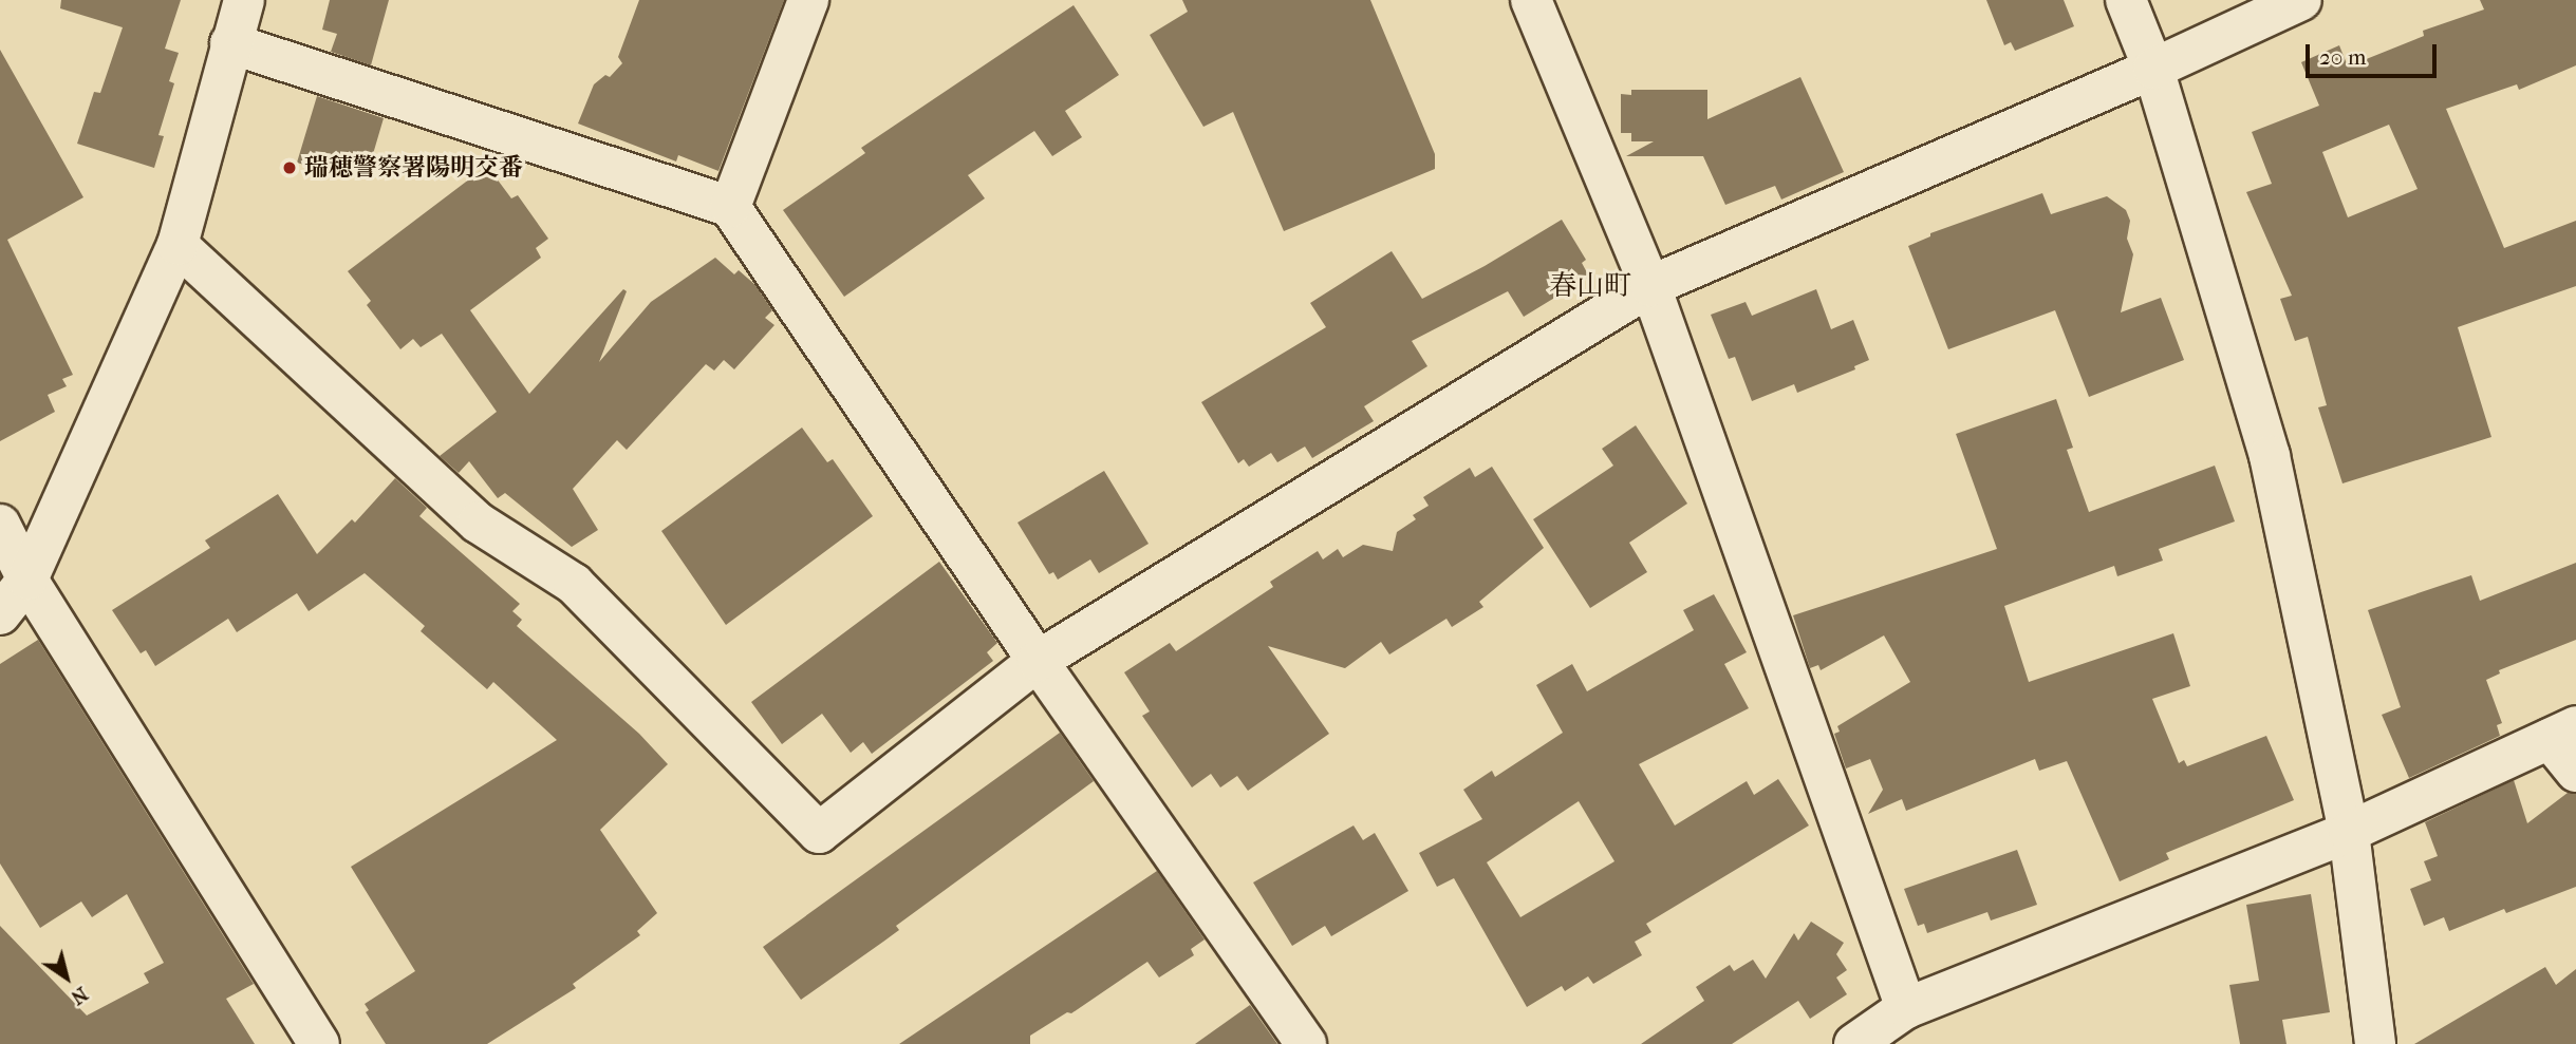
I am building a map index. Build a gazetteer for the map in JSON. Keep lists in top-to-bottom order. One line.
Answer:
{"districts":["春山町"],"places":["瑞穂警察署陽明交番"],"scale_bar":"20 m","north":"bottom right"}
